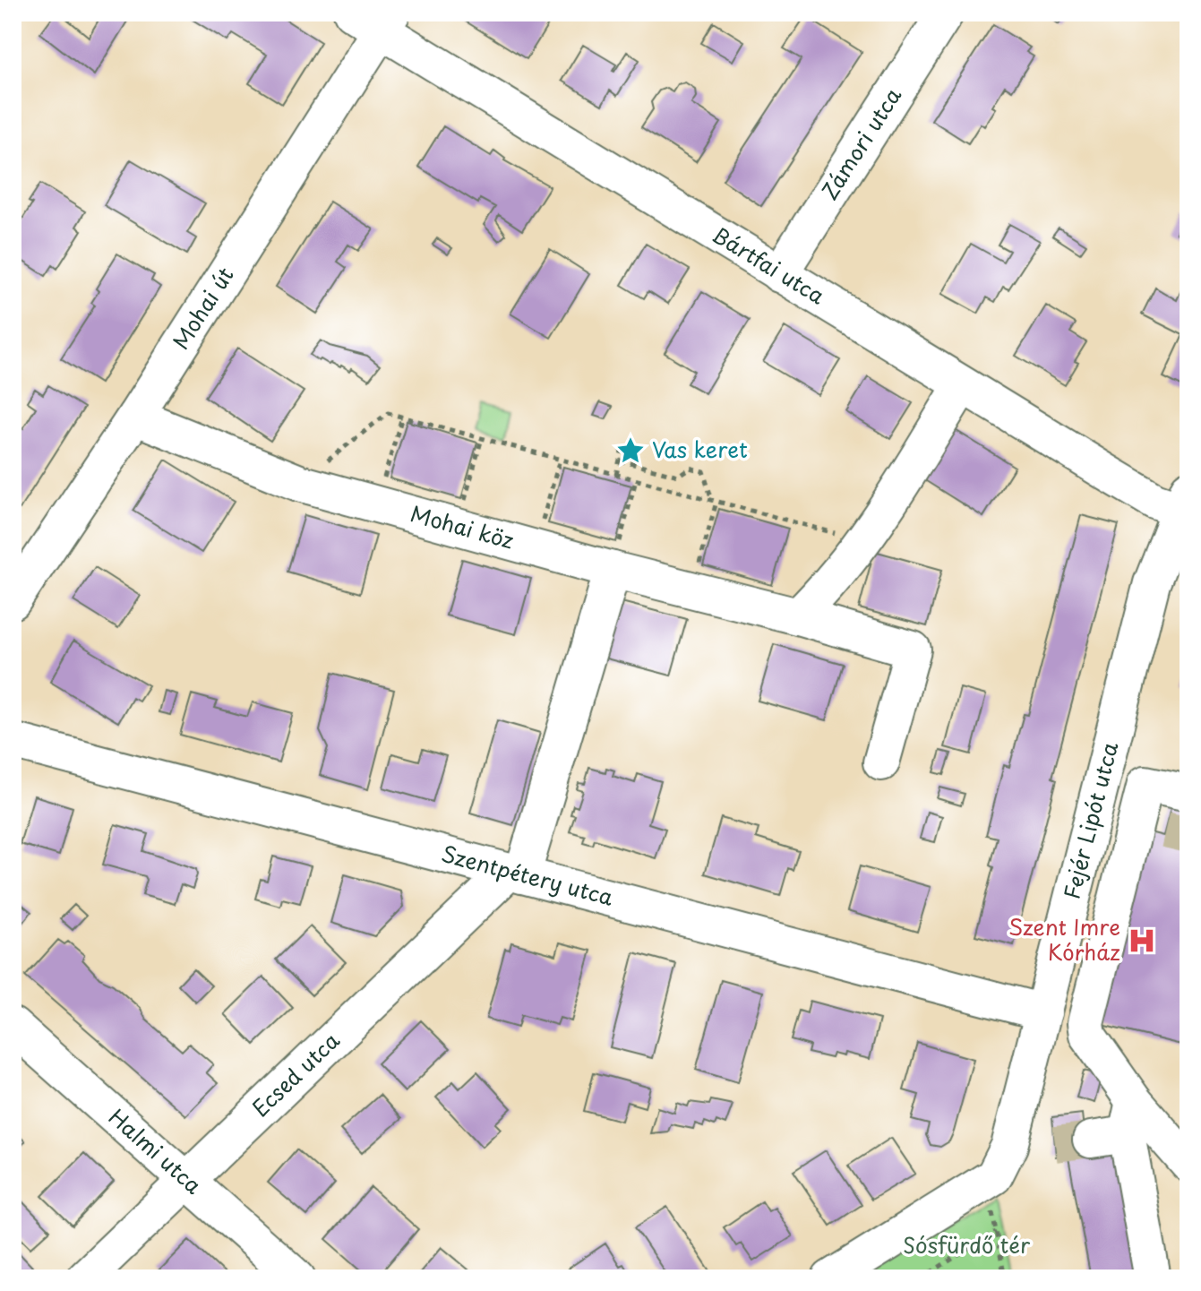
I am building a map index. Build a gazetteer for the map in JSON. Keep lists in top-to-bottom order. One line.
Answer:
{"streets":{"street":["Zámori utca","Bártfai utca","Mohai út","Mohai köz","Fejér Lipót utca","Szentpétery utca","Ecsed utca","Halmi utca"]},"crossings":[["Zámori utca","Bártfai utca"],["Bártfai utca","Mohai út"],["Bártfai utca","Fejér Lipót utca"],["Mohai út","Mohai köz"],["Mohai köz","Ecsed utca"],["Fejér Lipót utca","Szentpétery utca"],["Szentpétery utca","Ecsed utca"],["Ecsed utca","Halmi utca"]],"parks":["Sósfürdő tér"],"places":{"place":["Vas keret"],"hospital":["Szent Imre Kórház"]}}
